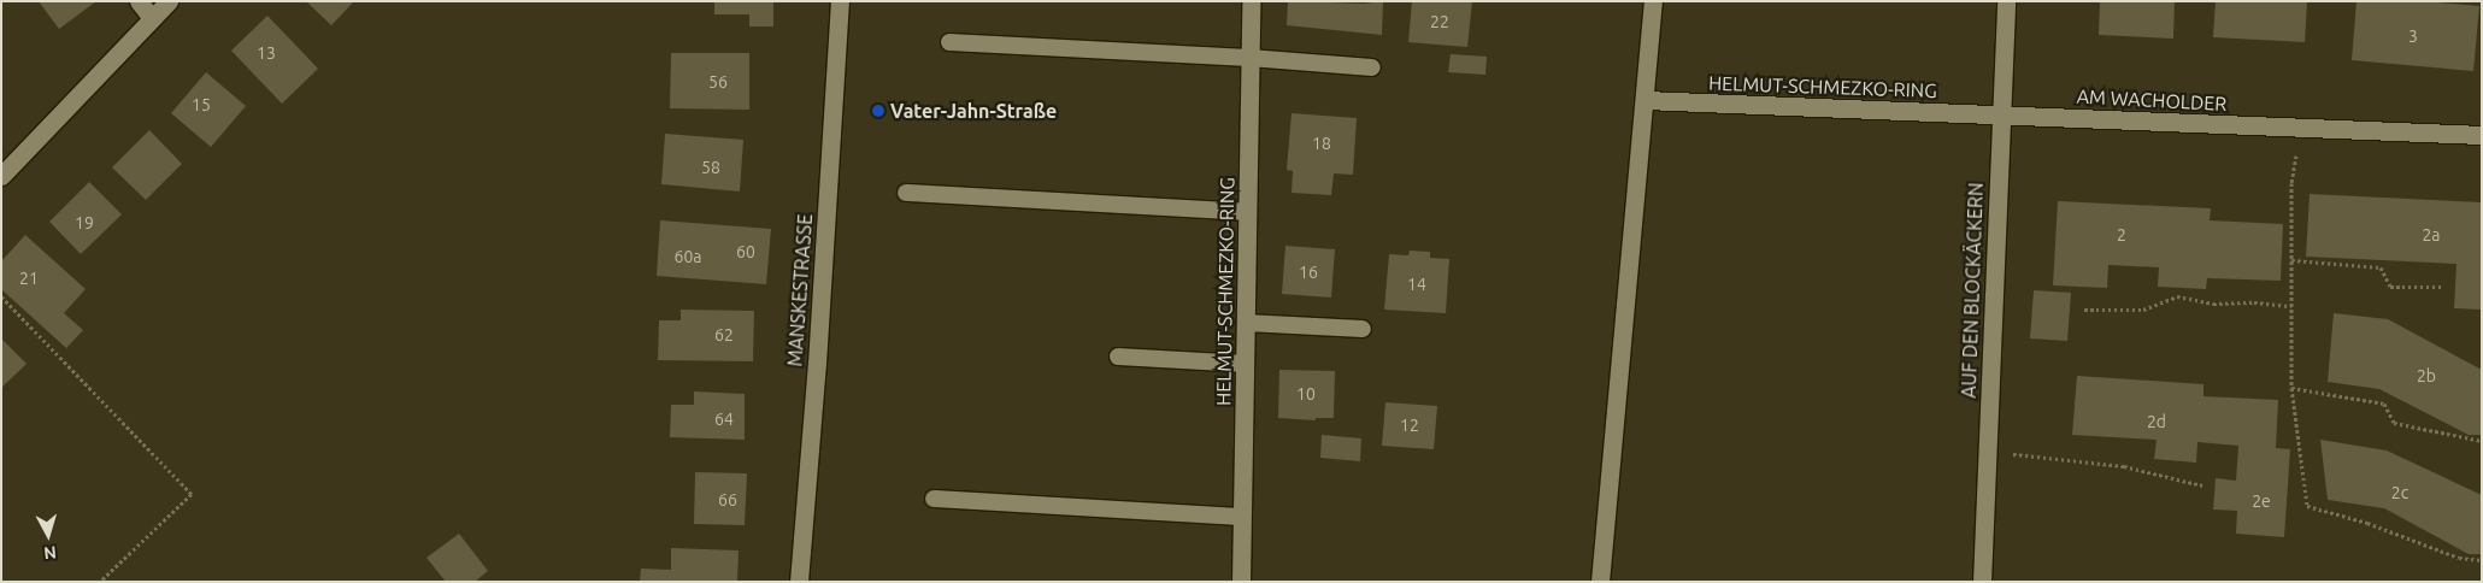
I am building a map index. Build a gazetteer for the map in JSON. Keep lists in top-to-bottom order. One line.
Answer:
{"streets":{"street":["HELMUT-SCHMEZKO-RING","AM WACHOLDER","MANSKESTRASSE","AUF DEN BLOCKÄCKERN"]},"crossings":[["HELMUT-SCHMEZKO-RING","AM WACHOLDER"],["HELMUT-SCHMEZKO-RING","AUF DEN BLOCKÄCKERN"],["AM WACHOLDER","AUF DEN BLOCKÄCKERN"]],"places":["Vater-Jahn-Straße"],"house_numbers":["22","3","13","56","15","18","58","19","2","2a","60","60a","16","21","14","62","2b","10","64","2d","12","2c","66","2e"],"north":"bottom"}
